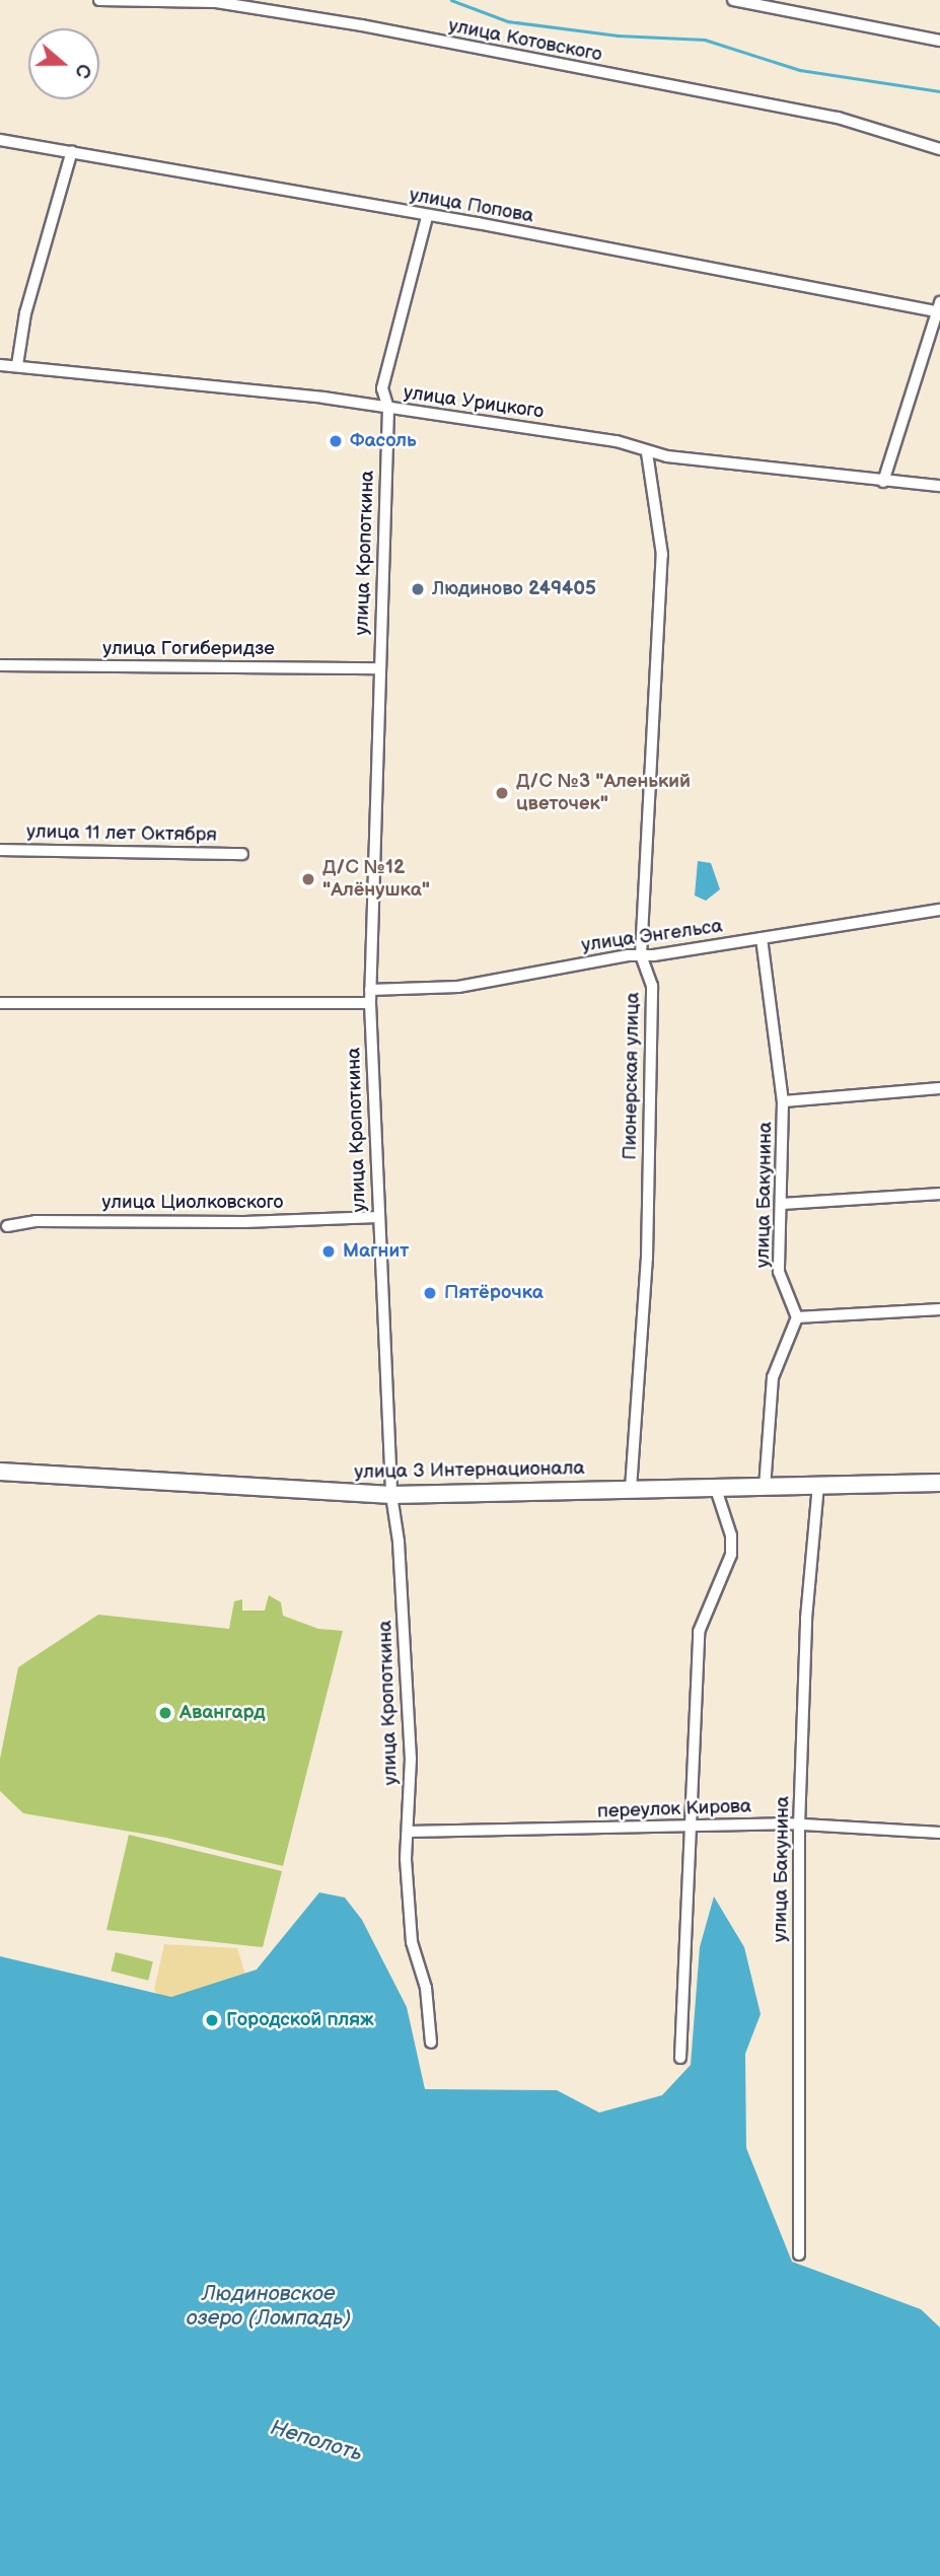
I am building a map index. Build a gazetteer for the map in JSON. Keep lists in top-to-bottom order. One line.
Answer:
{"streets":{"street":["улица Котовского","улица Попова","улица Урицкого","улица Кропоткина","улица Гогиберидзе","улица 11 лет Октября","улица Энгельса","Пионерская улица","улица Бакунина","улица Циолковского","улица 3 Интернационала","переулок Кирова"]},"crossings":[["улица Попова","улица Кропоткина"],["улица Урицкого","улица Кропоткина"],["улица Урицкого","Пионерская улица"],["улица Кропоткина","улица Гогиберидзе"],["улица Кропоткина","улица Энгельса"],["улица Кропоткина","улица Циолковского"],["улица Кропоткина","улица 3 Интернационала"],["улица Кропоткина","переулок Кирова"],["улица Энгельса","Пионерская улица"],["улица Энгельса","улица Бакунина"],["Пионерская улица","улица 3 Интернационала"],["улица Бакунина","улица 3 Интернационала"],["улица Бакунина","переулок Кирова"]],"water":["Людиновское озеро (Ломпадь)","Неполоть"],"places":["Фасоль","Людиново 249405","Д/С №3 \"Аленький цветочек\"","Д/С №12 \"Алёнушка\"","Магнит","Пятёрочка","Авангард","Городской пляж"],"north":"right"}
